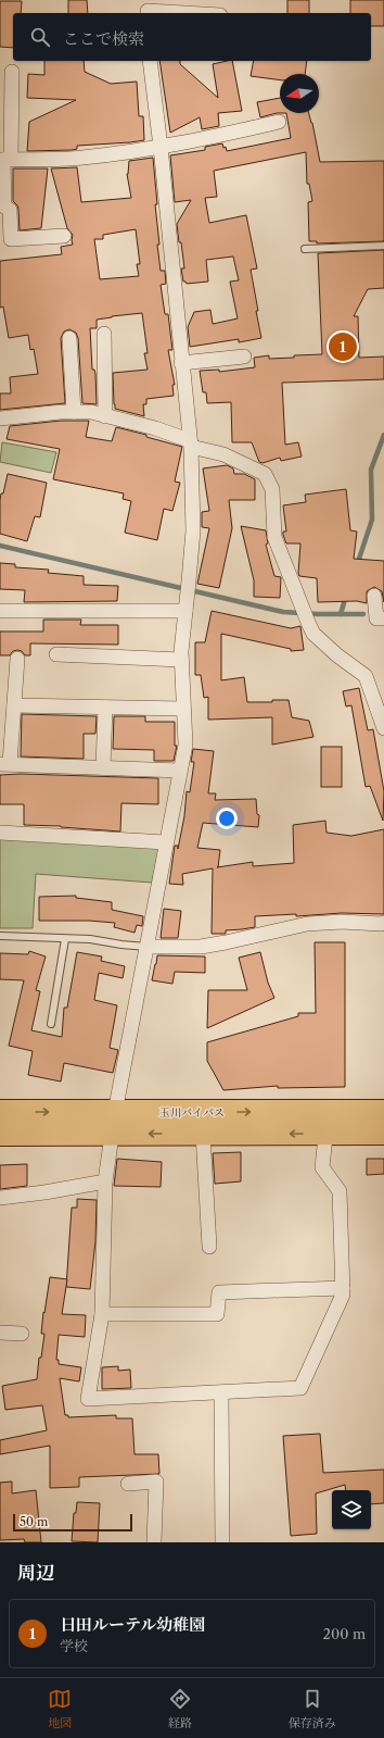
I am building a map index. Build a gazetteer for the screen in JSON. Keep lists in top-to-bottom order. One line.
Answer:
{"streets":{"highway":["玉川バイパス"]},"scale_bar":"50 m","north":"left","page":{"search":"ここで検索","pins":"1","scale":"50 m","heading":"周辺","list":[{"mark":"1","name":"日田ルーテル幼稚園","note":"学校","value":"200 m"}],"nav":["地図","経路","保存済み"]}}
